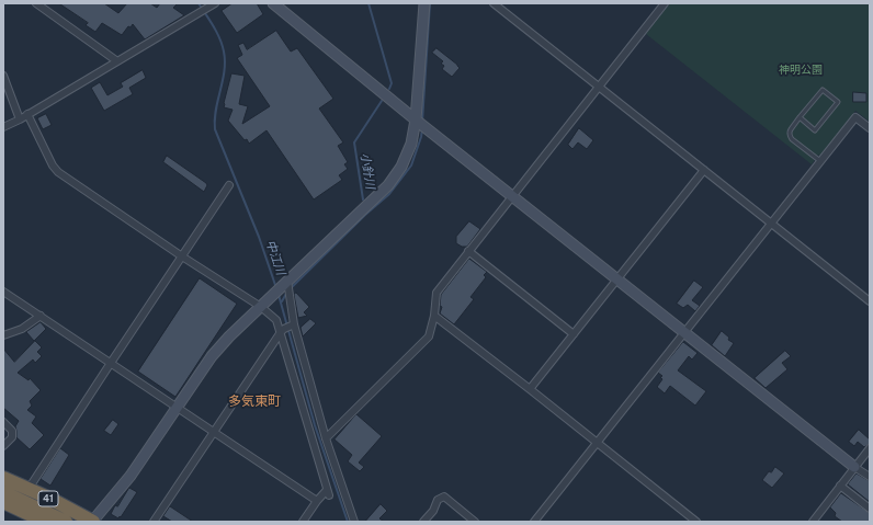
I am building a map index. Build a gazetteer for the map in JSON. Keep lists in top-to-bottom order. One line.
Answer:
{"streets":{"highway":["41"]},"districts":["多気東町"],"water":["小針川","中江川"],"parks":["神明公園"]}
